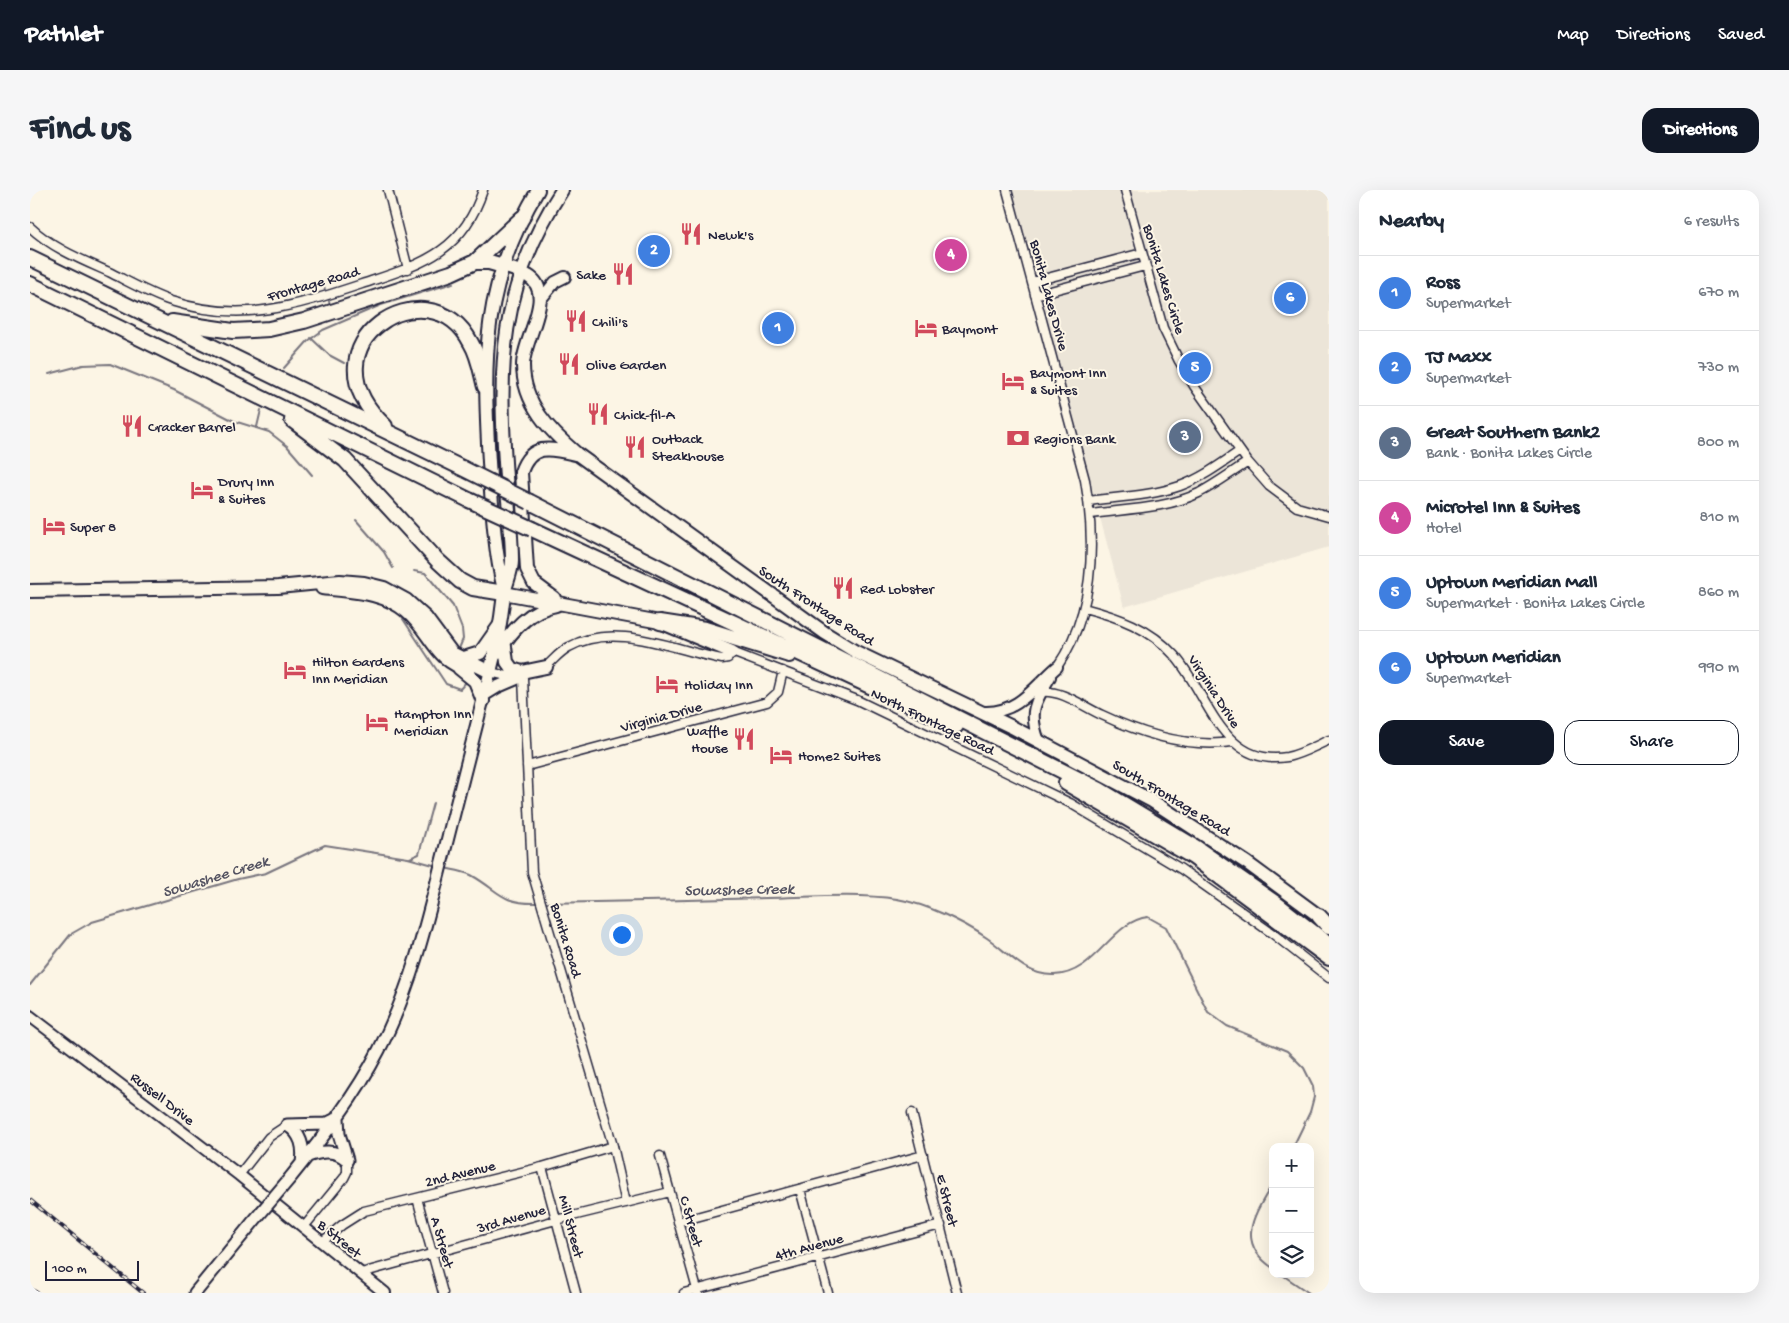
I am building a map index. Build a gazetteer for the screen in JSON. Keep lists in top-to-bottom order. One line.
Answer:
{"streets":{"main road":["South Frontage Road"],"street":["Bonita Lakes Circle","Frontage Road","Bonita Lakes Drive","Virginia Drive","North Frontage Road","Bonita Road","Russell Drive","2nd Avenue","E Street","3rd Avenue","C Street","Mill Street","B Street","A Street","4th Avenue"]},"crossings":[["Bonita Lakes Drive","Virginia Drive"],["Virginia Drive","North Frontage Road"],["Virginia Drive","Bonita Road"],["Bonita Road","2nd Avenue"],["Bonita Road","3rd Avenue"],["Russell Drive","B Street"],["2nd Avenue","Mill Street"],["2nd Avenue","B Street"],["2nd Avenue","A Street"],["E Street","4th Avenue"],["3rd Avenue","C Street"],["3rd Avenue","Mill Street"],["3rd Avenue","B Street"],["3rd Avenue","A Street"],["C Street","4th Avenue"]],"water":["Sowashee Creek"],"places":{"restaurant":["Newk's","Sake","Chili's","Olive Garden","Chick-fil-A","Cracker Barrel","Outback Steakhouse","Red Lobster","Waffle House"],"hotel":["Baymont","Baymont Inn & Suites","Drury Inn & Suites","Super 8","Hilton Gardens Inn Meridian","Holiday Inn","Hampton Inn Meridian","Home2 Suites"],"bank":["Regions Bank"]},"scale_bar":"100 m","page":{"header":"Pathlet","nav":["Map","Directions","Saved"],"buttons":["Directions",["Save","Share"]],"title":"Find us","heading":["Nearby","6 results"],"pins":["2","4","6","1","5","3"],"list":[{"mark":"1","name":"Ross","note":"Supermarket","value":"670 m"},{"mark":"2","name":"TJ Maxx","note":"Supermarket","value":"730 m"},{"mark":"3","name":"Great Southern Bank2","note":"Bank · Bonita Lakes Circle","value":"800 m"},{"mark":"4","name":"Microtel Inn & Suites","note":"Hotel","value":"810 m"},{"mark":"5","name":"Uptown Meridian Mall","note":"Supermarket · Bonita Lakes Circle","value":"860 m"},{"mark":"6","name":"Uptown Meridian","note":"Supermarket","value":"990 m"}],"map_buttons":["+","−"],"scale":"100 m"}}
